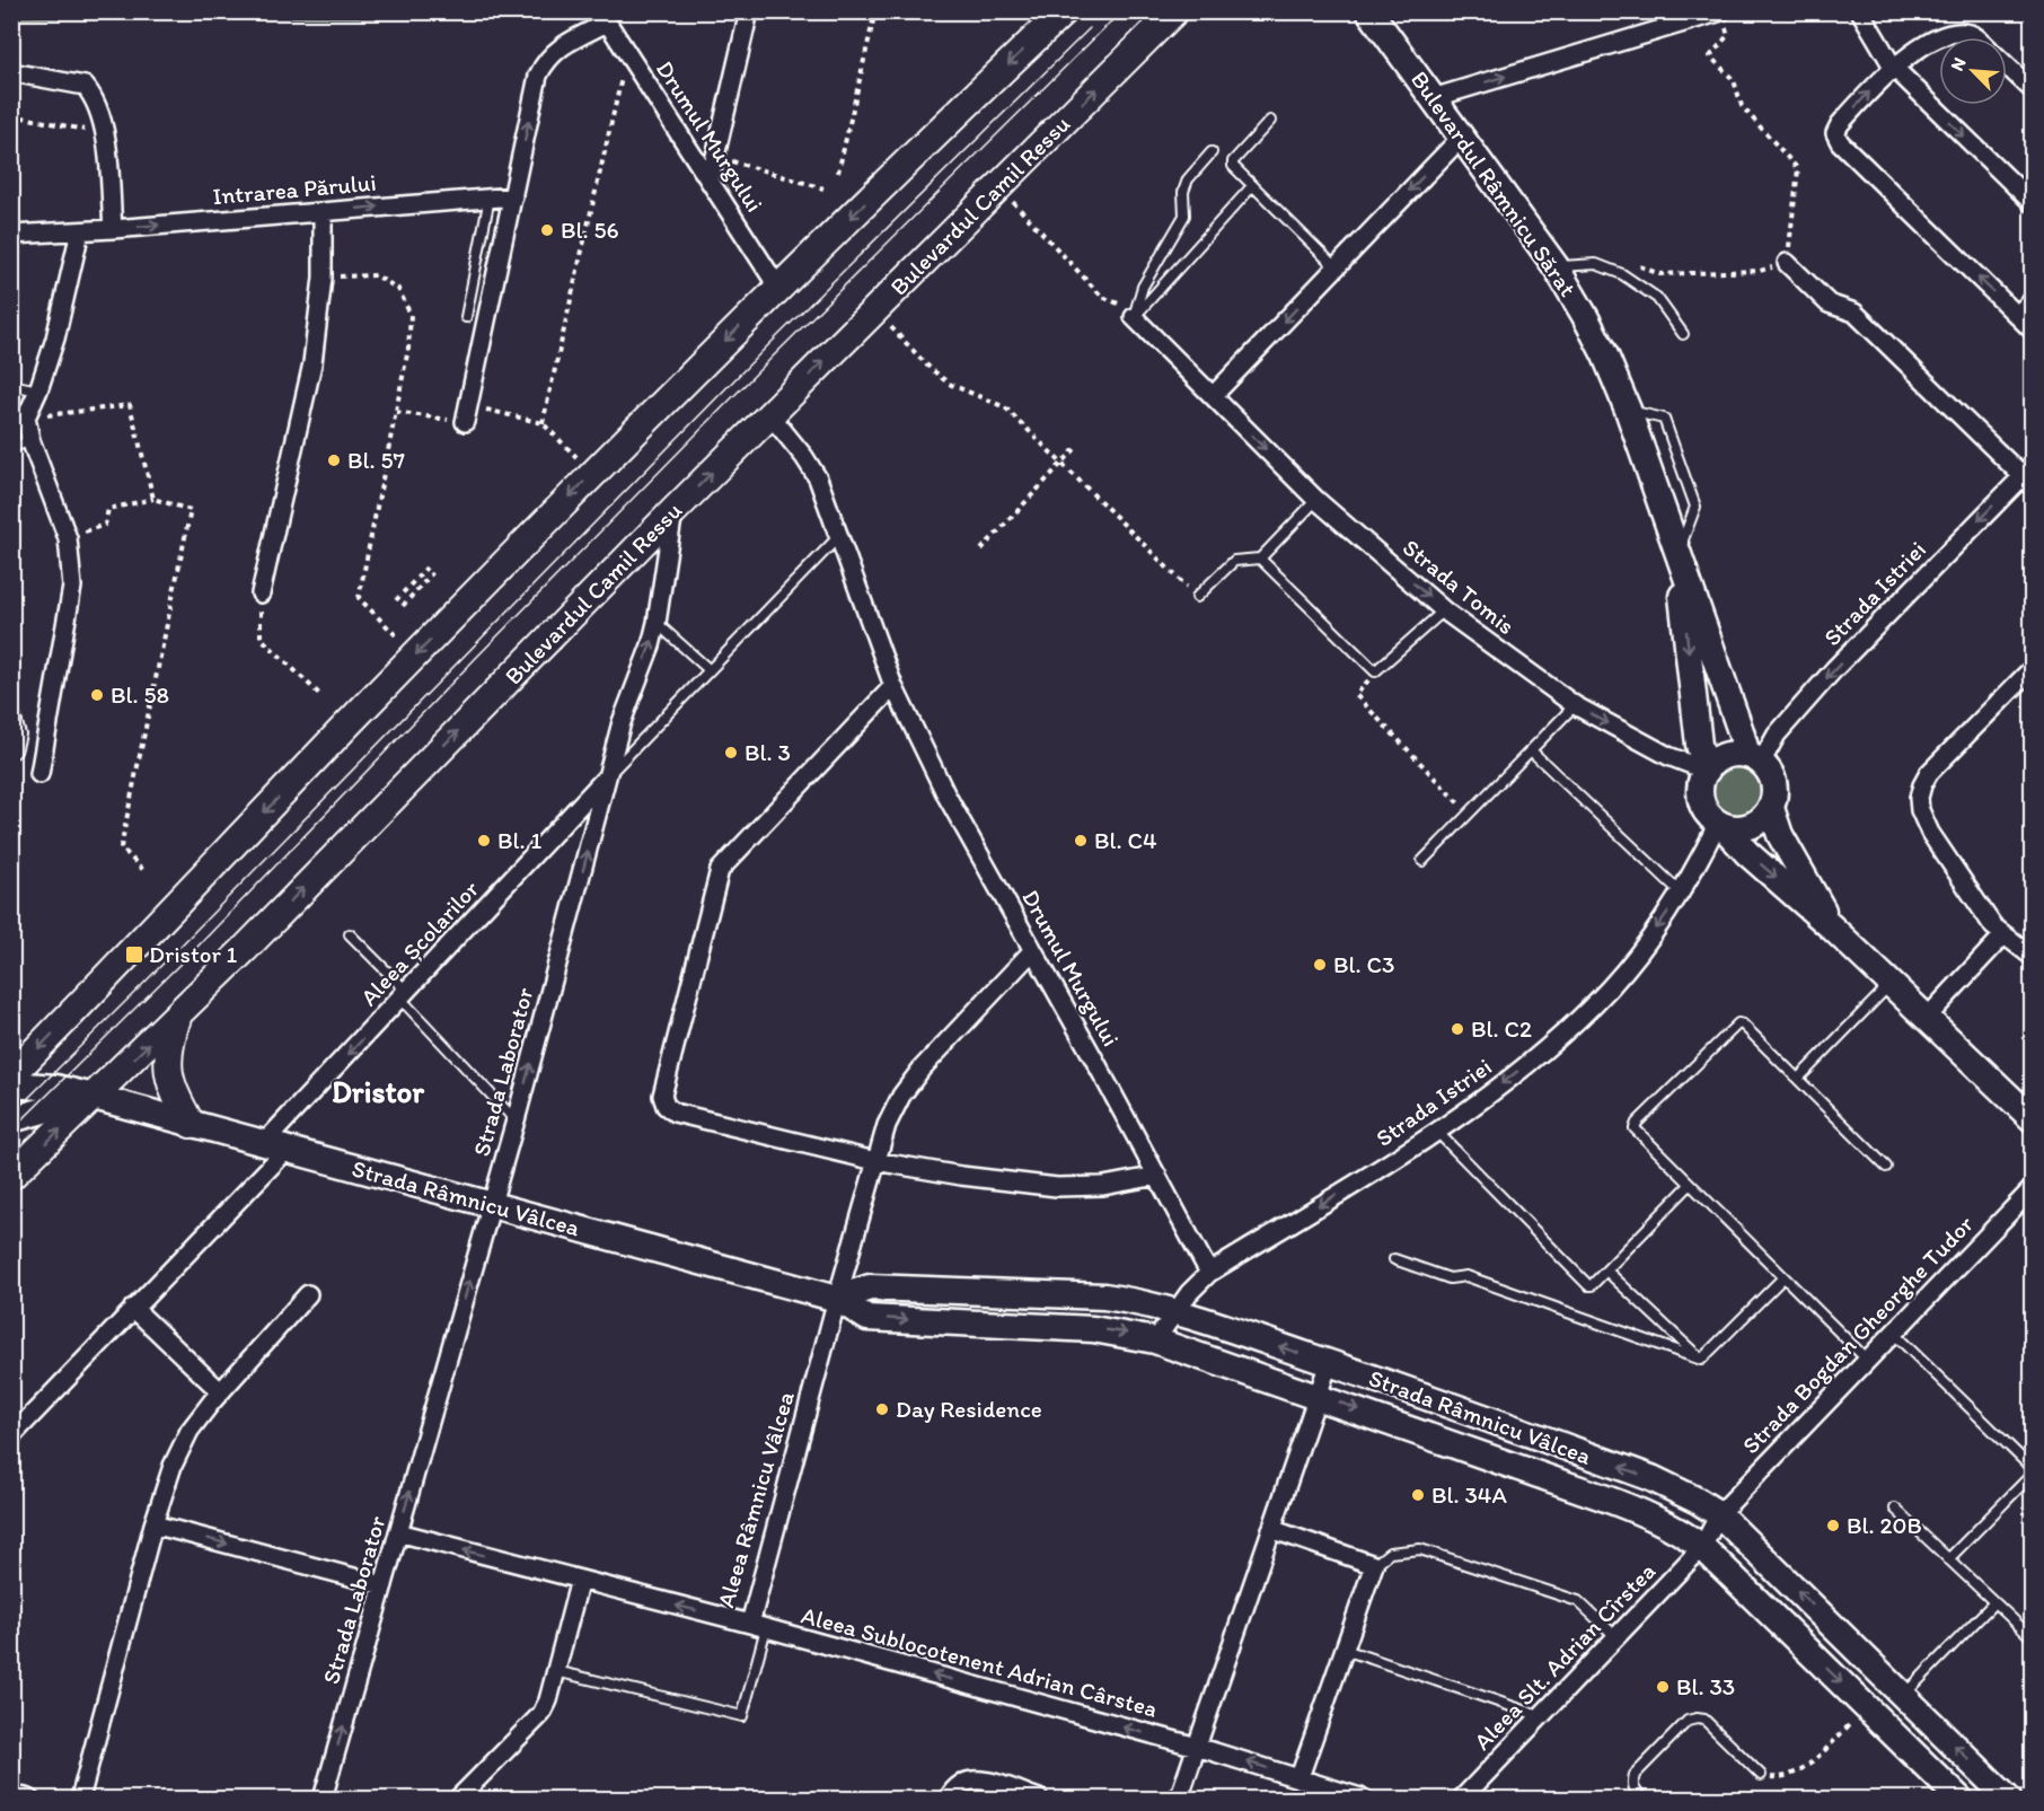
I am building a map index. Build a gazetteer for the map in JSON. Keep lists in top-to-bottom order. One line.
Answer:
{"streets":{"main road":["Bulevardul Camil Ressu"],"street":["Drumul Murgului","Bulevardul Râmnicu Sărat","Intrarea Părului","Strada Tomis","Strada Istriei","Aleea Școlarilor","Strada Laborator","Strada Râmnicu Vâlcea","Strada Bogdan Gheorghe Tudor","Aleea Râmnicu Vâlcea","Aleea Slt. Adrian Cîrstea","Aleea Sublocotenent Adrian Cârstea"]},"crossings":[["Drumul Murgului","Bulevardul Camil Ressu"],["Drumul Murgului","Strada Istriei"],["Drumul Murgului","Aleea Râmnicu Vâlcea"],["Bulevardul Râmnicu Sărat","Strada Tomis"],["Bulevardul Râmnicu Sărat","Strada Istriei"],["Bulevardul Camil Ressu","Strada Laborator"],["Bulevardul Camil Ressu","Strada Râmnicu Vâlcea"],["Strada Tomis","Strada Istriei"],["Strada Istriei","Strada Râmnicu Vâlcea"],["Aleea Școlarilor","Strada Laborator"],["Aleea Școlarilor","Strada Râmnicu Vâlcea"],["Strada Laborator","Strada Râmnicu Vâlcea"],["Strada Laborator","Aleea Râmnicu Vâlcea"],["Strada Râmnicu Vâlcea","Strada Bogdan Gheorghe Tudor"],["Strada Râmnicu Vâlcea","Aleea Râmnicu Vâlcea"],["Strada Râmnicu Vâlcea","Aleea Slt. Adrian Cîrstea"],["Strada Bogdan Gheorghe Tudor","Aleea Slt. Adrian Cîrstea"],["Aleea Râmnicu Vâlcea","Aleea Sublocotenent Adrian Cârstea"]],"one_way":["Intrarea Părului","Strada Tomis","Strada Istriei","Strada Laborator","Aleea Sublocotenent Adrian Cârstea"],"districts":["Dristor"],"places":{"other":["Bl. 56","Bl. 57","Bl. 58","Bl. 3","Bl. 1","Bl. C4","Bl. C3","Bl. C2","Day Residence","Bl. 34A","Bl. 20B","Bl. 33"],"transit":["Dristor 1"]},"north":"top left"}
